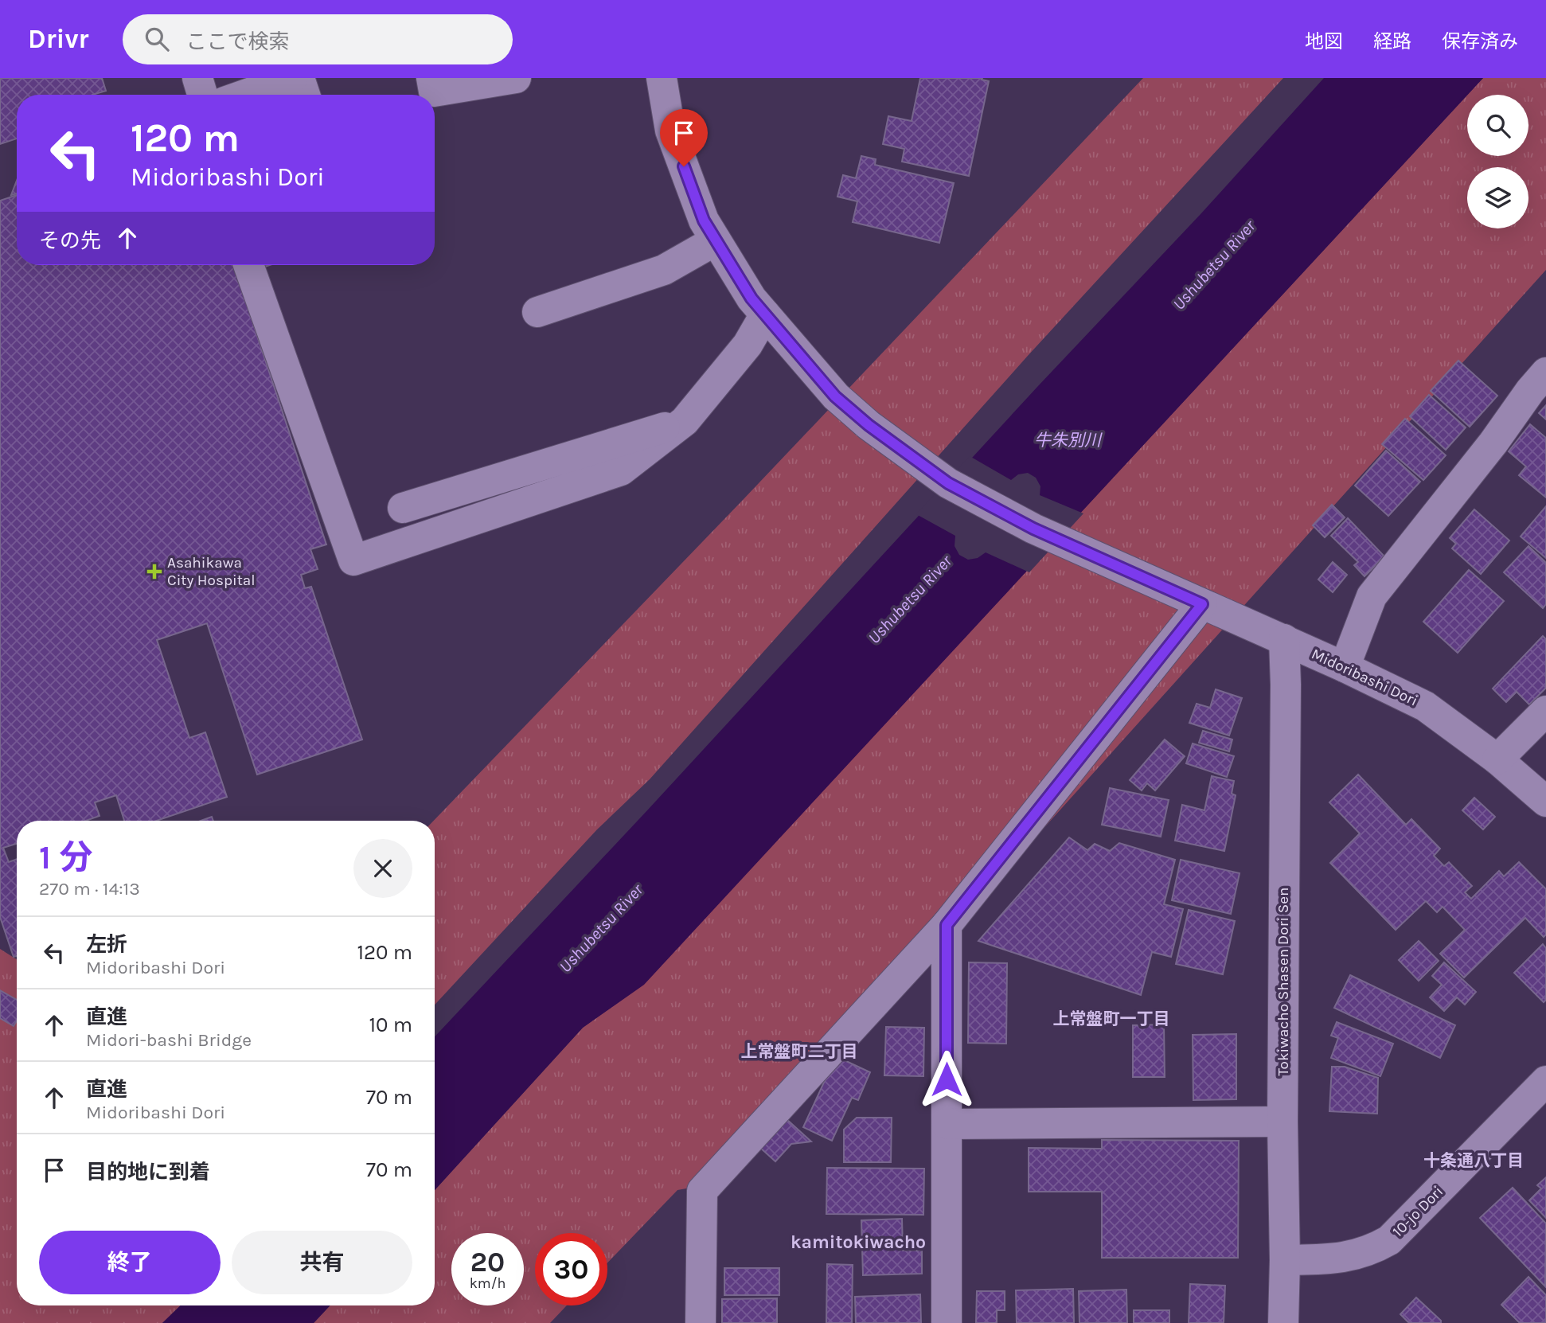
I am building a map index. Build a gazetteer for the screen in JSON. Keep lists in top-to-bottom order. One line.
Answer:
{"streets":{"street":["Midoribashi Dori","Tokiwacho Shasen Dori Sen","10-jo Dori"]},"crossings":[["Midoribashi Dori","Tokiwacho Shasen Dori Sen"],["Tokiwacho Shasen Dori Sen","10-jo Dori"]],"districts":["上常盤町一丁目","上常盤町二丁目","十条通八丁目","kamitokiwacho"],"water":["Ushubetsu River","牛朱別川"],"places":{"health":["Asahikawa City Hospital"]},"page":{"header":"Drivr","search":"ここで検索","nav":["地図","経路","保存済み"],"turn":["120 m","Midoribashi Dori"],"then":"その先","heading":["1 分","270 m · 14:13"],"list":[{"name":"左折","note":"Midoribashi Dori","value":"120 m"},{"name":"直進","note":"Midori-bashi Bridge","value":"10 m"},{"name":"直進","note":"Midoribashi Dori","value":"70 m"},{"name":"目的地に到着","value":"70 m"}],"buttons":["終了","共有"],"speed":"20 km/h","limit":"30"}}
